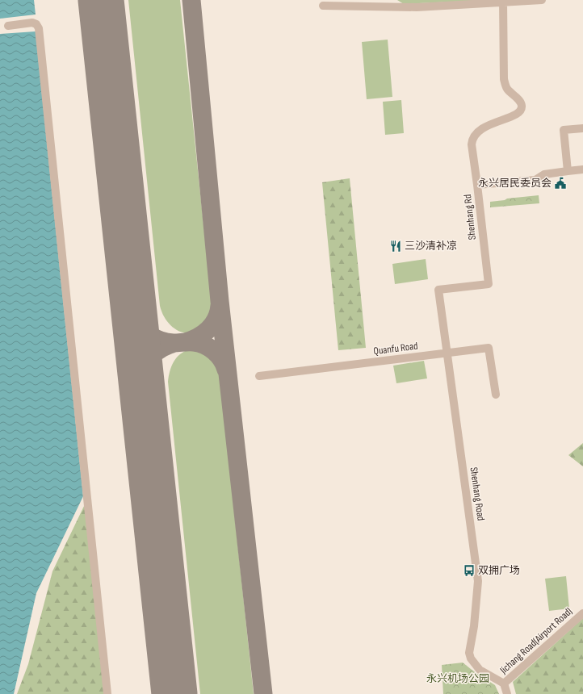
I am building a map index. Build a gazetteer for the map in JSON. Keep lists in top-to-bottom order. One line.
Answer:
{"streets":{"street":["Shenhang Rd","Quanfu Road","Shenhang Road","Jichang Road(Airport Road)"]},"crossings":[["Shenhang Rd","Shenhang Road"],["Quanfu Road","Shenhang Road"],["Shenhang Road","Jichang Road(Airport Road)"]],"parks":["永兴机场公园"],"places":{"public building":["永兴居民委员会"],"restaurant":["三沙清补凉"],"bus stop":["双拥广场"]}}
